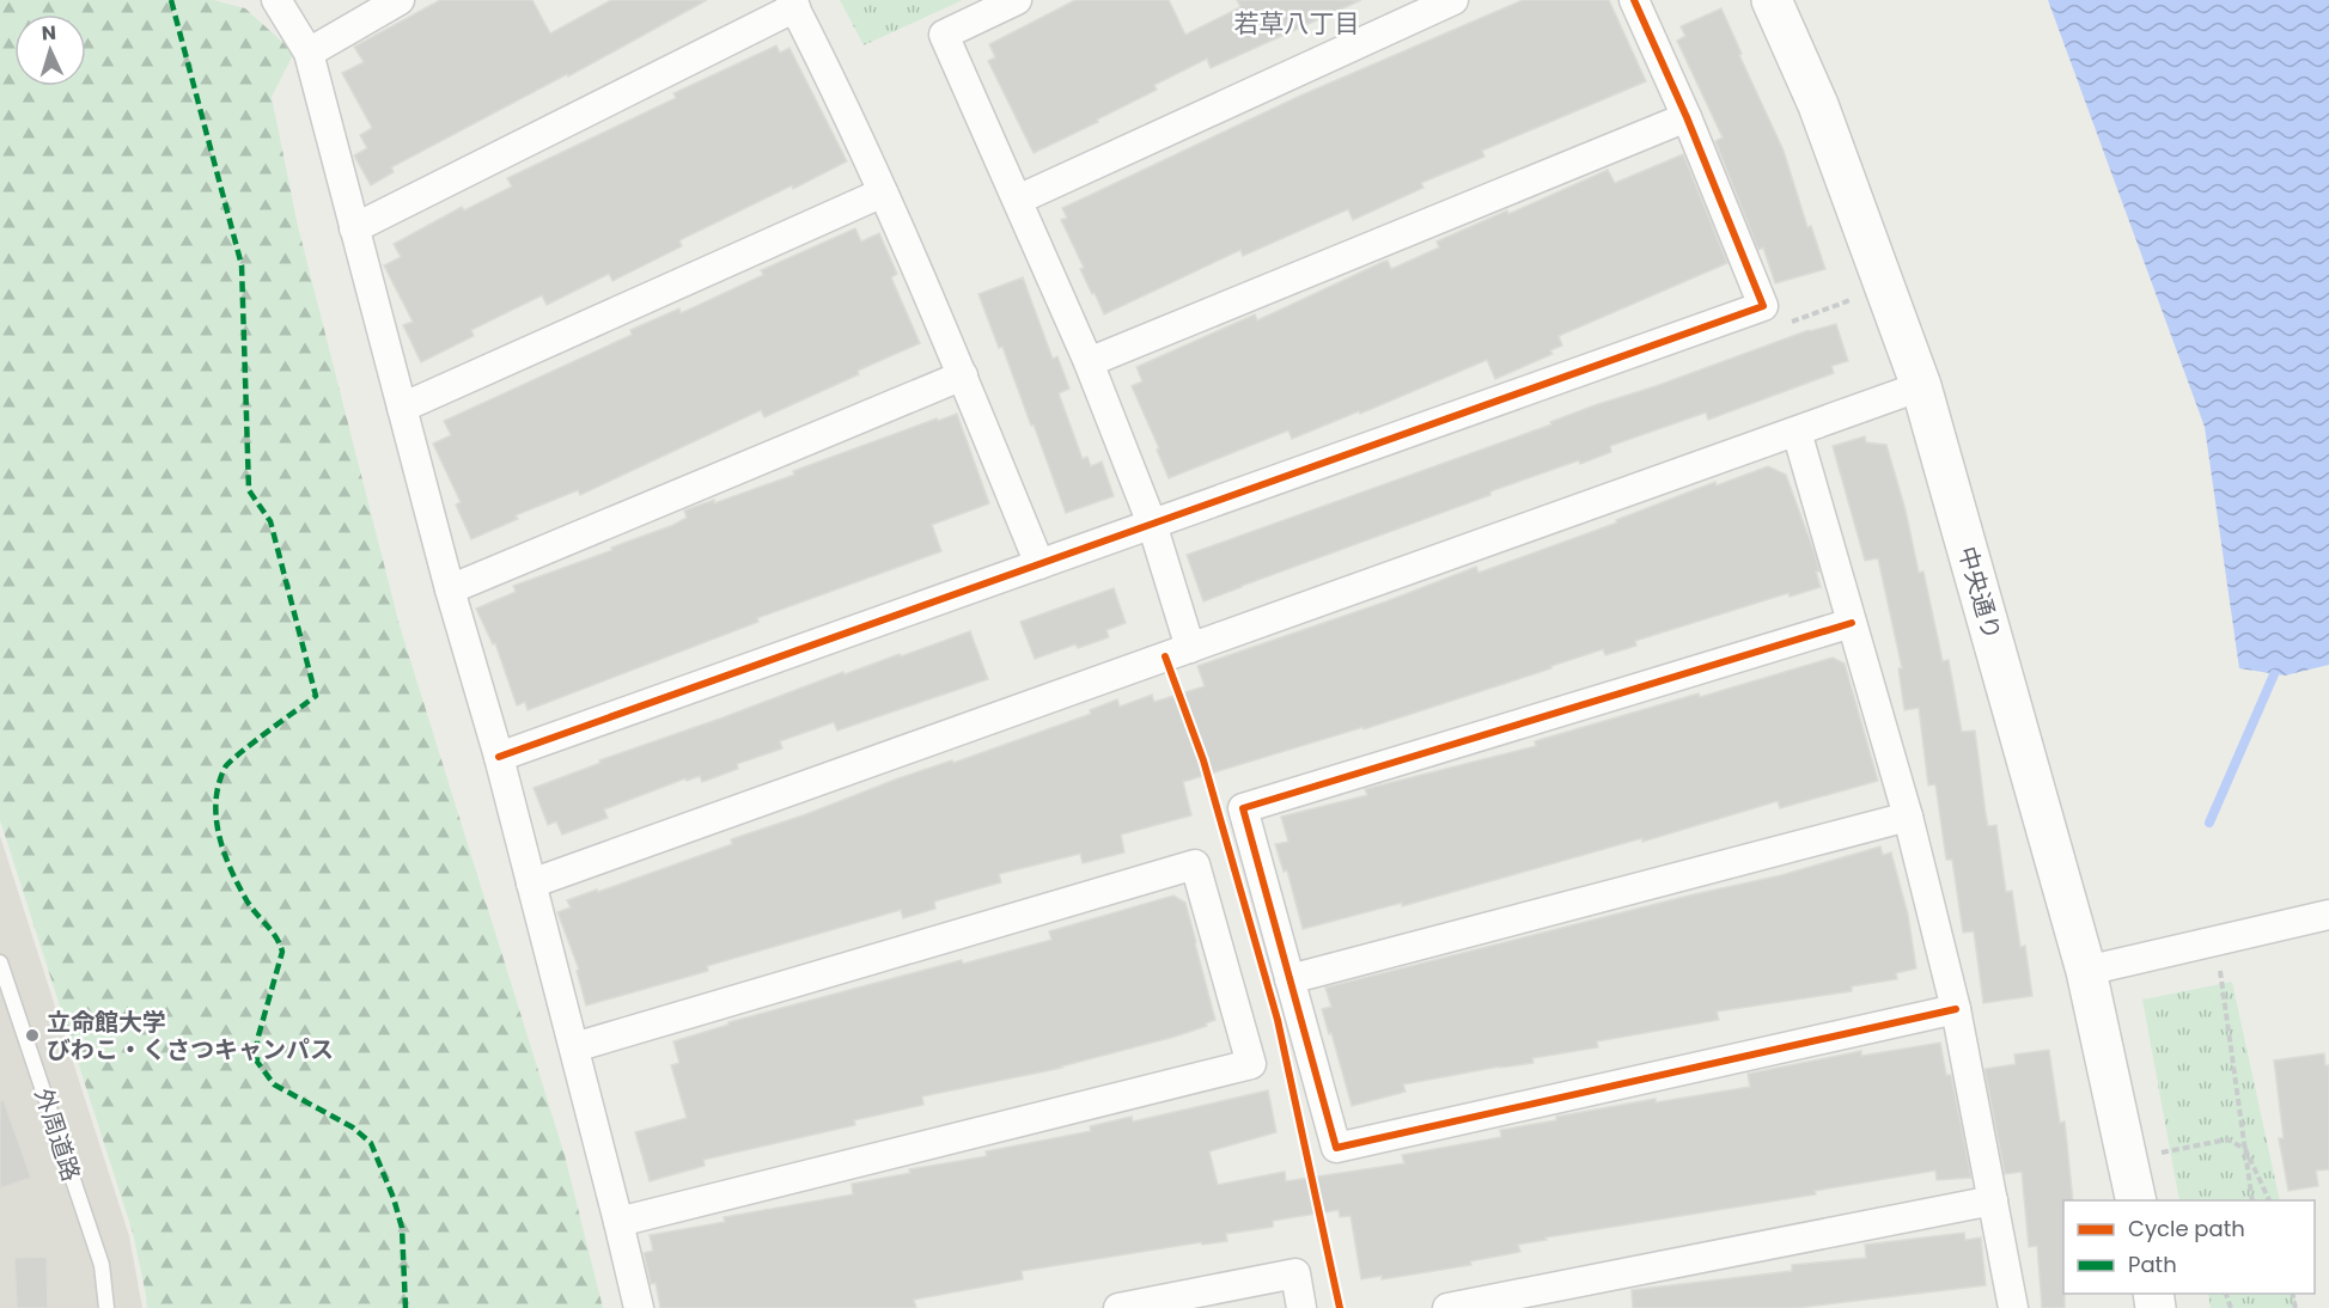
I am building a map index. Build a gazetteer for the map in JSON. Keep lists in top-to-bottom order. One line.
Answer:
{"streets":{"street":["中央通り"],"lane":["外周道路"]},"districts":["若草八丁目"],"places":["立命館大学 びわこ・くさつキャンパス"],"legend":["Cycle path","Path"],"north":"top"}
